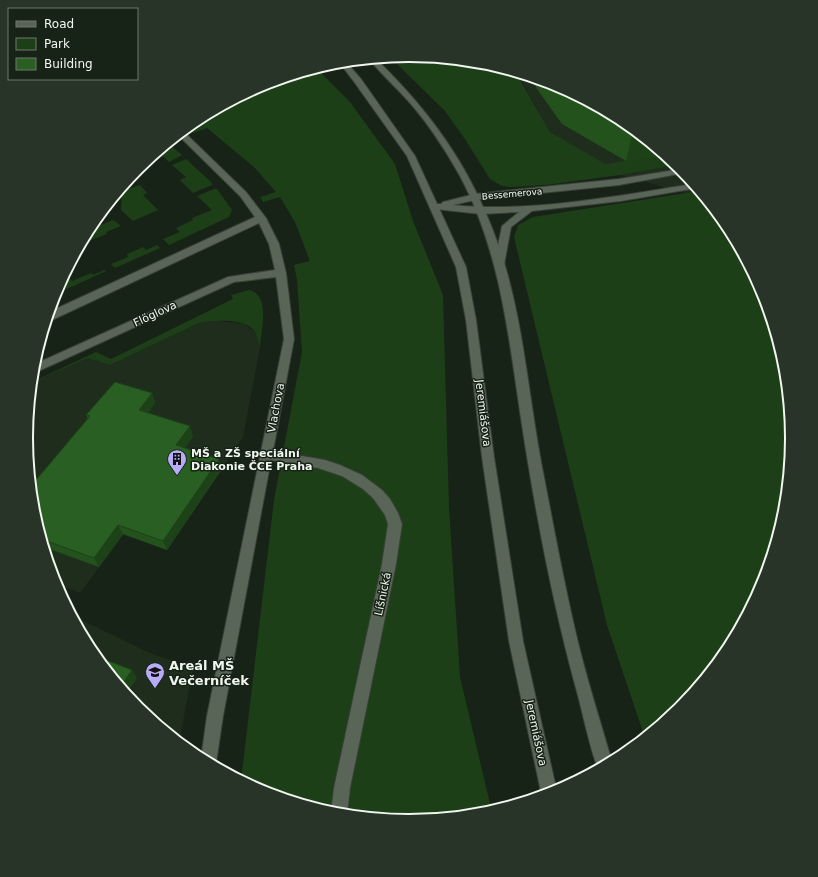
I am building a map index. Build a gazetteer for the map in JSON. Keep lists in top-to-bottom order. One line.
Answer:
{"streets":{"street":["Bessemerova","Flöglova","Vlachova","Jeremiášova","Líšnická"]},"crossings":[["Bessemerova","Jeremiášova"],["Flöglova","Vlachova"],["Vlachova","Líšnická"]],"places":{"building":["MŠ a ZŠ speciální Diakonie ČCE Praha"],"school or university":["Areál MŠ Večerníček"]},"legend":["Road","Park","Building"]}
